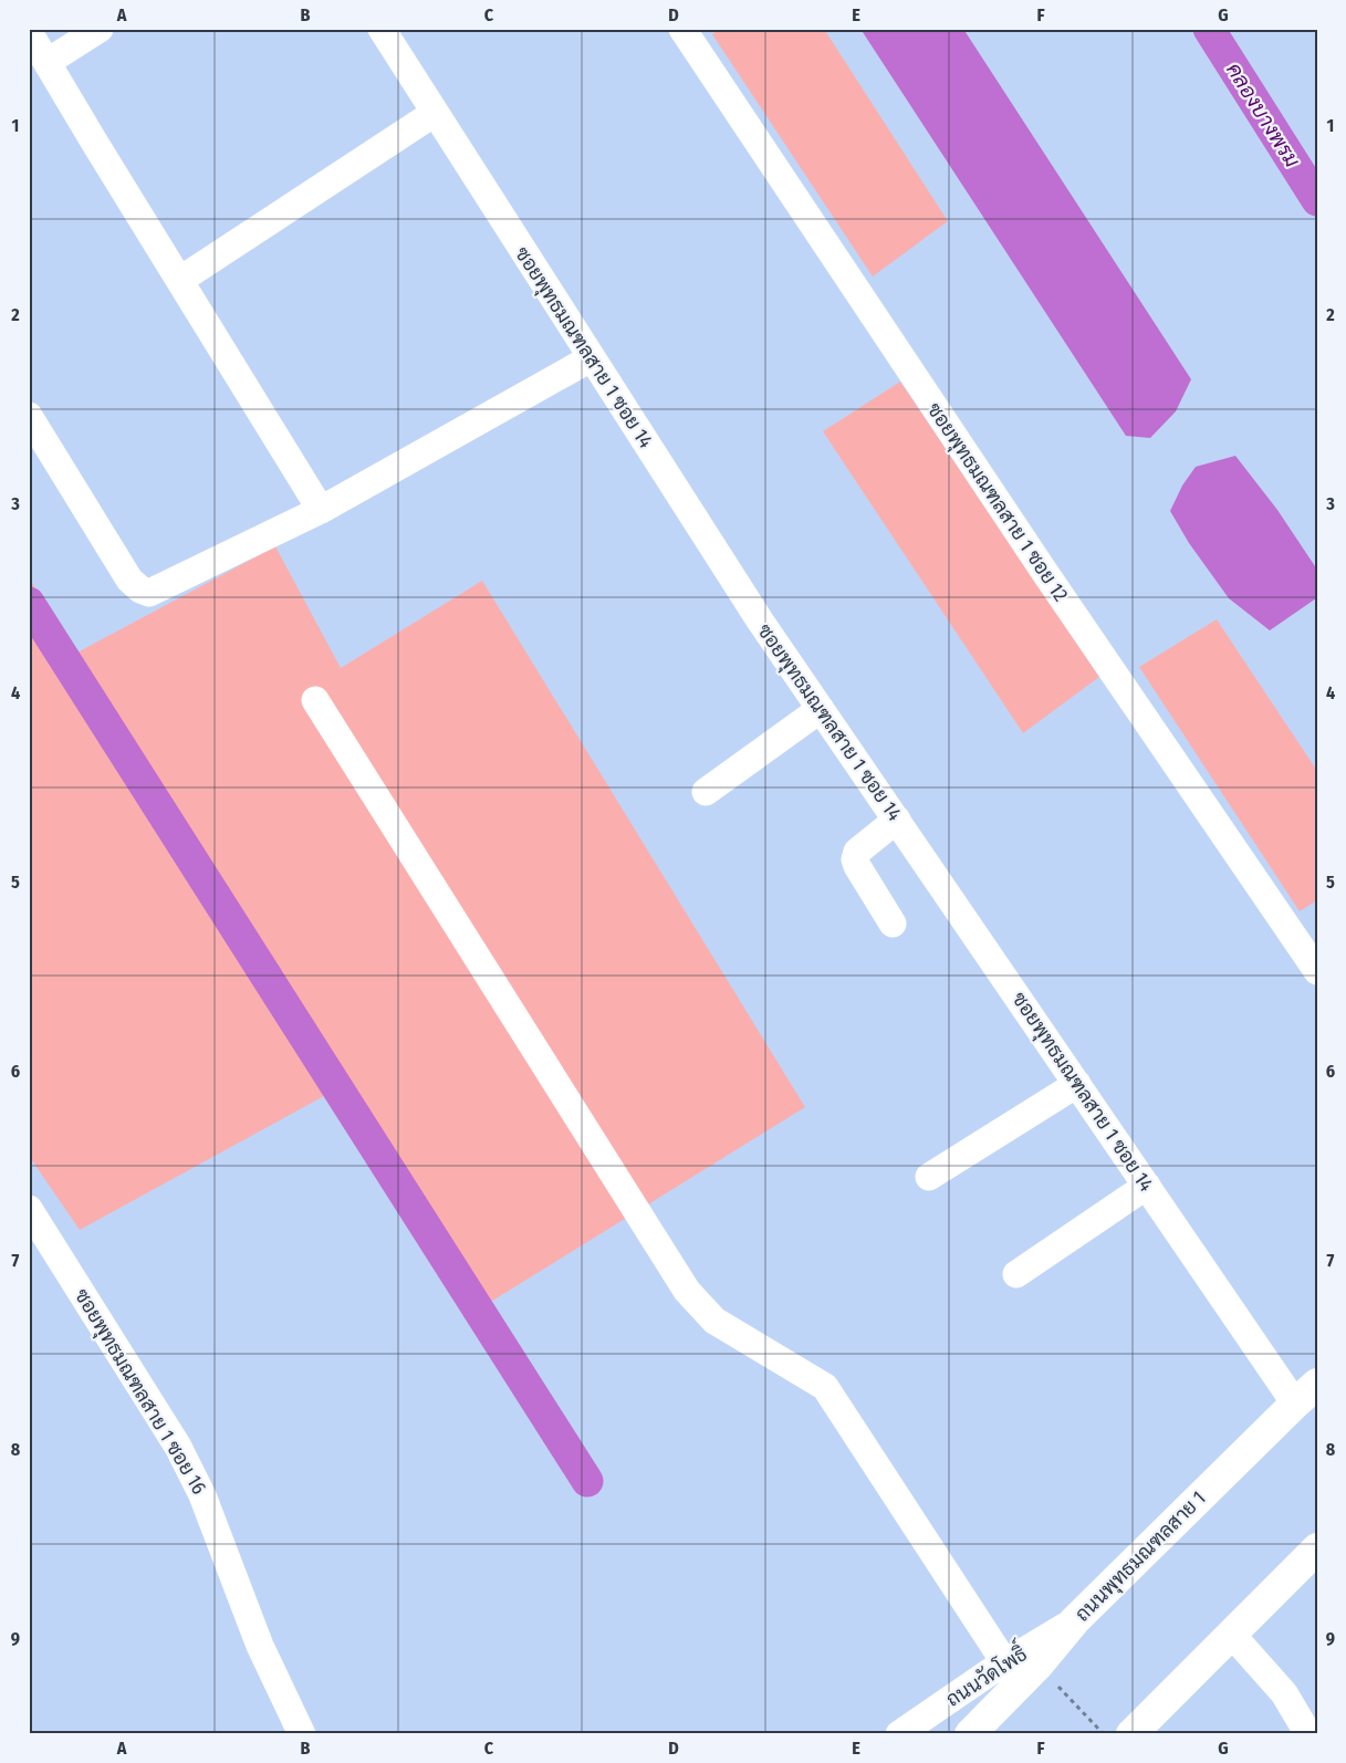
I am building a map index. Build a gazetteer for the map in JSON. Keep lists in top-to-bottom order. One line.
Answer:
{"streets":{"main road":["ถนนพุทธมณฑลสาย 1"],"street":["ซอยพุทธมณฑลสาย 1 ซอย 14","ซอยพุทธมณฑลสาย 1 ซอย 12","ซอยพุทธมณฑลสาย 1 ซอย 16","ถนนวัดโพธิ์"]},"crossings":[["ซอยพุทธมณฑลสาย 1 ซอย 14","ถนนพุทธมณฑลสาย 1"],["ถนนพุทธมณฑลสาย 1","ถนนวัดโพธิ์"]],"water":["คลองบางพรม"],"grid":{"columns":["A","B","C","D","E","F","G"],"rows":["1","2","3","4","5","6","7","8","9"]}}
